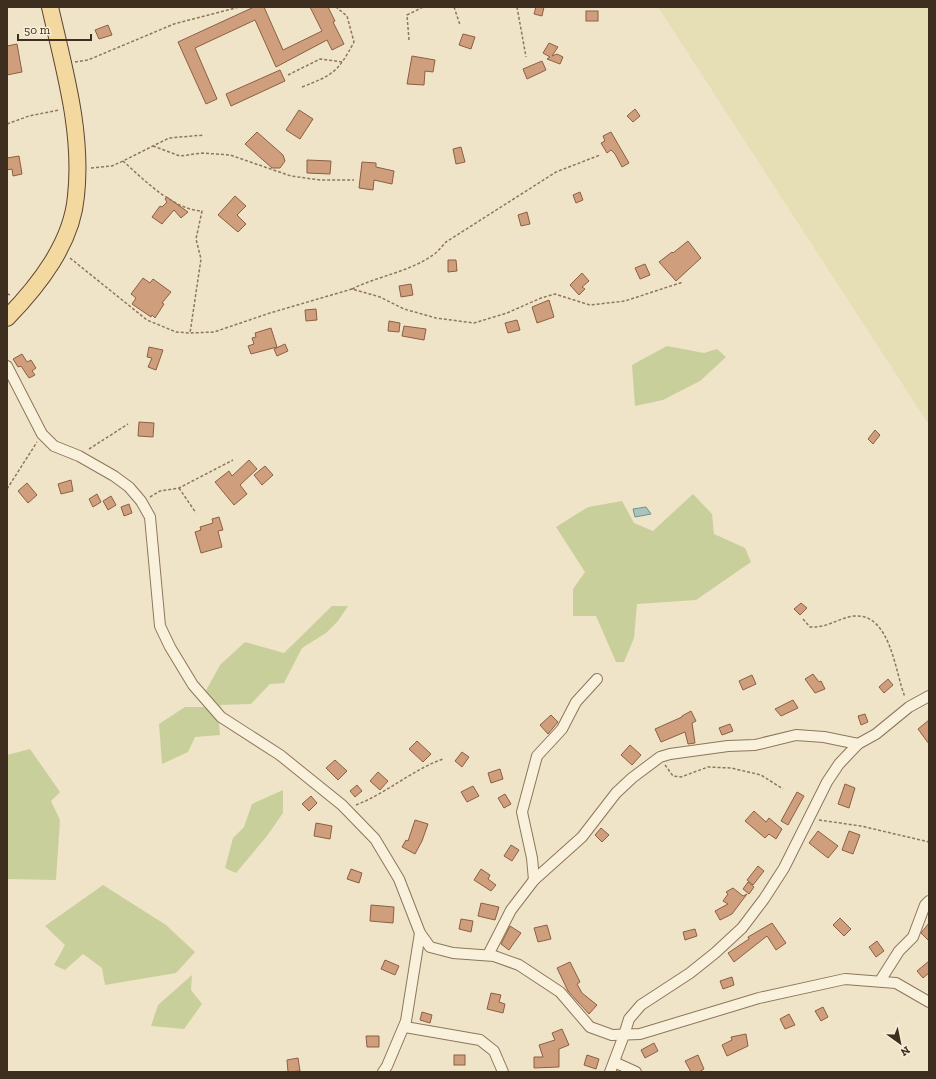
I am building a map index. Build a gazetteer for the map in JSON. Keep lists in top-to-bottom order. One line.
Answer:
{"scale_bar":"50 m","north":"bottom right"}
